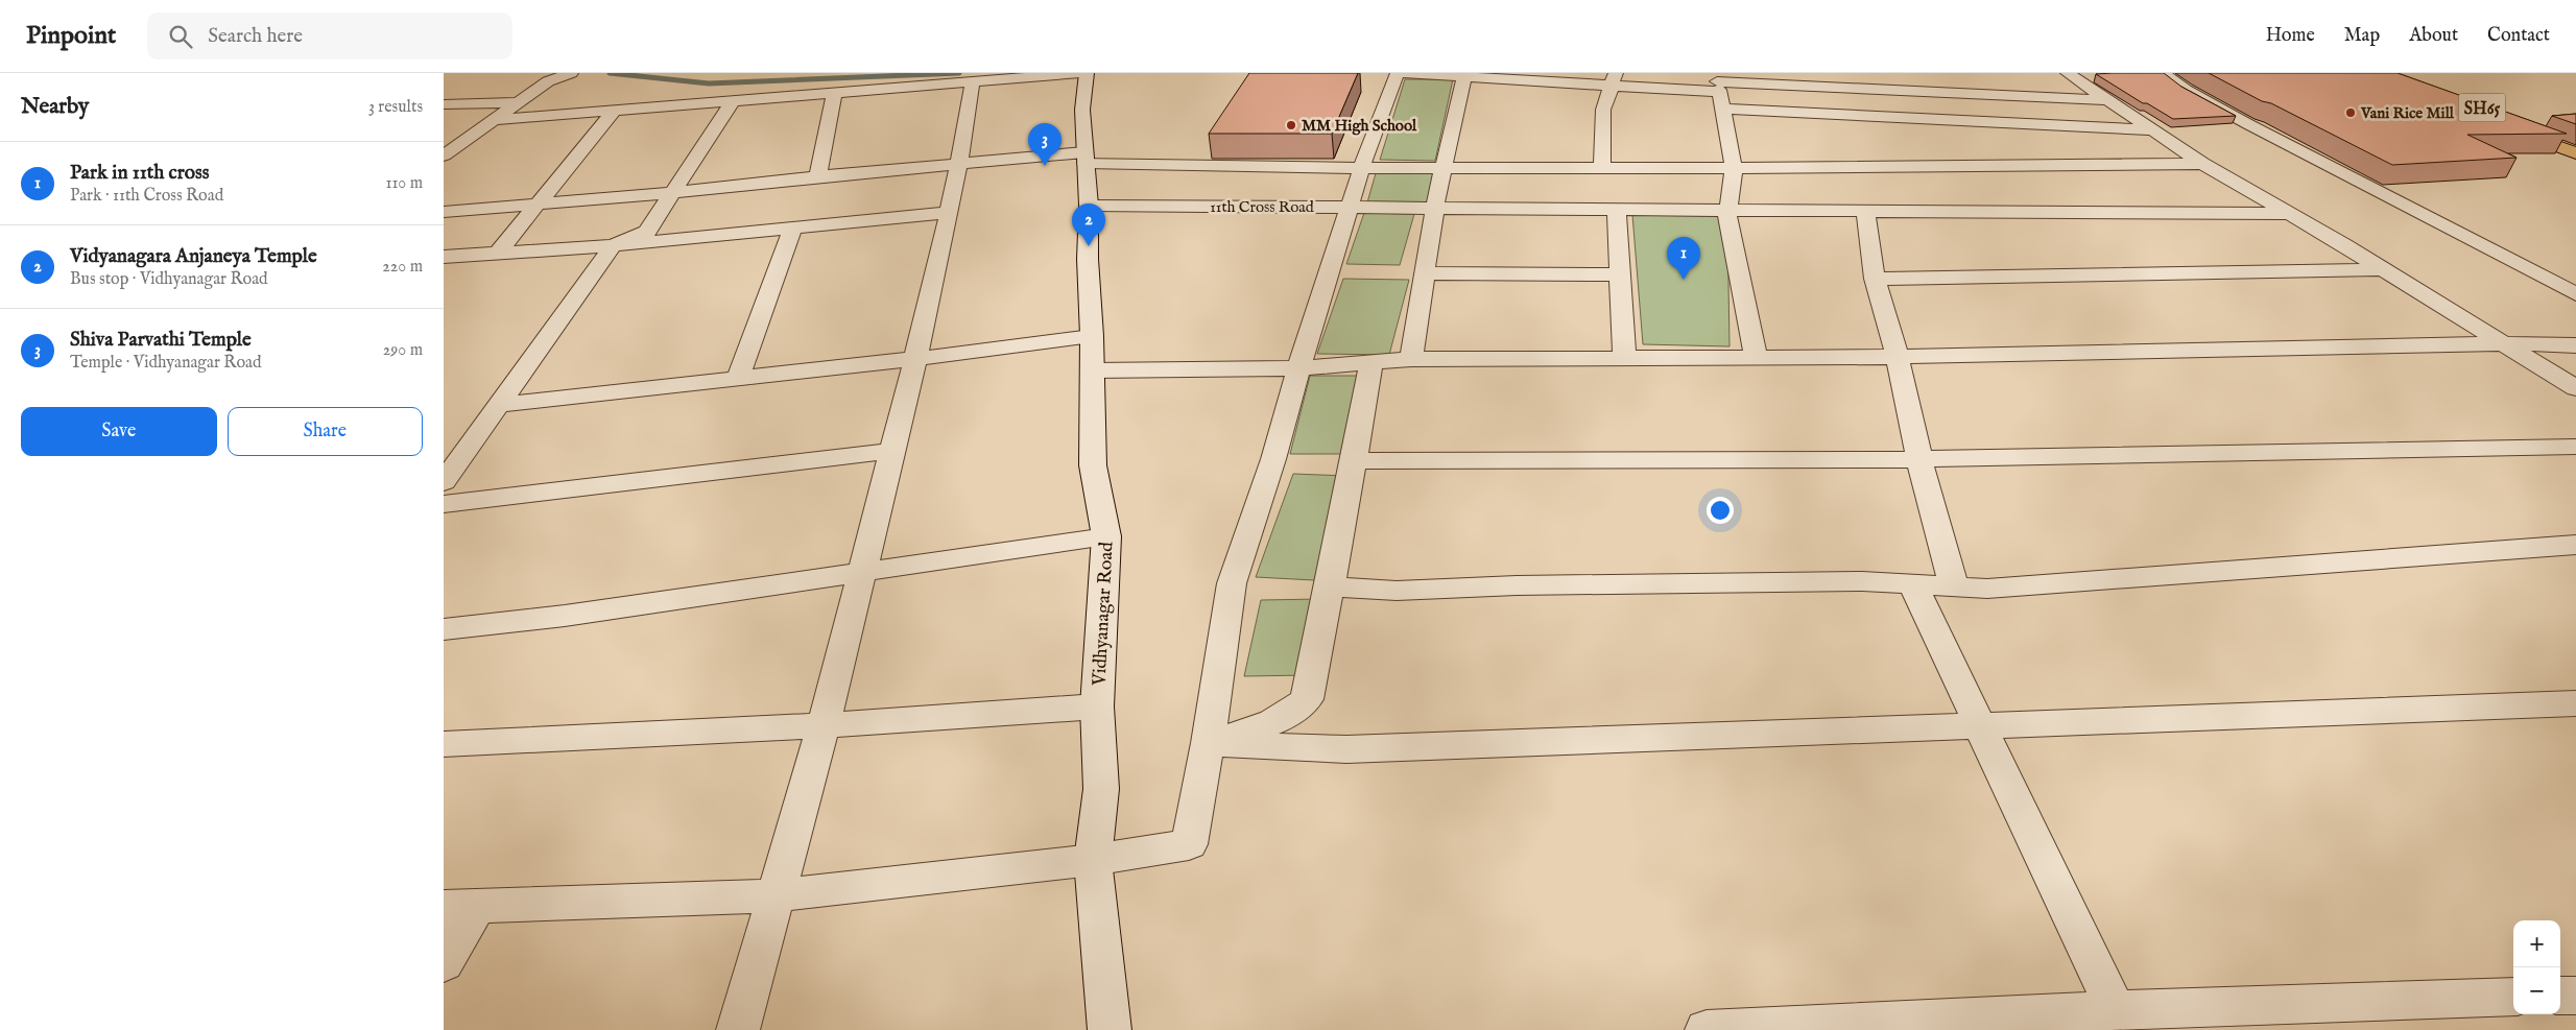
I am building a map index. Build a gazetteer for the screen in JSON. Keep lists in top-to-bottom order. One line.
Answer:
{"streets":{"main road":["SH65"],"street":["11th Cross Road","Vidhyanagar Road"]},"crossings":[["11th Cross Road","Vidhyanagar Road"]],"places":["Vani Rice Mill","MM High School"],"page":{"header":"Pinpoint","search":"Search here","nav":["Home","Map","About","Contact"],"heading":["Nearby","3 results"],"pins":["3","2","1"],"list":[{"mark":"1","name":"Park in 11th cross","note":"Park · 11th Cross Road","value":"110 m"},{"mark":"2","name":"Vidyanagara Anjaneya Temple","note":"Bus stop · Vidhyanagar Road","value":"220 m"},{"mark":"3","name":"Shiva Parvathi Temple","note":"Temple · Vidhyanagar Road","value":"290 m"}],"buttons":["Save","Share"],"map_buttons":["+","−"]}}
